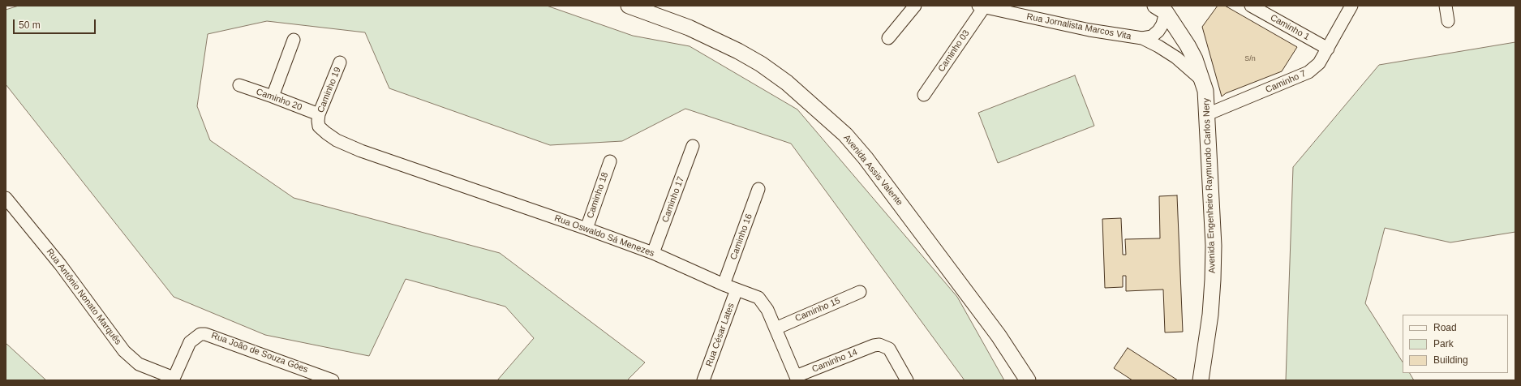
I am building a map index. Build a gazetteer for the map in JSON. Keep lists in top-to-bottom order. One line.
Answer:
{"streets":{"main road":["Avenida Assis Valente","Avenida Engenheiro Raymundo Carlos Nery"],"street":["Rua Jornalista Marcos Vita","Caminho 1","Caminho 03","Caminho 7","Caminho 19","Caminho 20","Caminho 18","Caminho 17","Rua Oswaldo Sá Menezes","Caminho 16","Rua Antônio Nonato Marquês","Caminho 15","Rua César Lates","Rua João de Souza Góes","Caminho 14"]},"crossings":[["Rua Jornalista Marcos Vita","Caminho 03"],["Rua Jornalista Marcos Vita","Avenida Engenheiro Raymundo Carlos Nery"],["Caminho 1","Caminho 7"],["Caminho 7","Avenida Engenheiro Raymundo Carlos Nery"],["Caminho 19","Caminho 20"],["Caminho 19","Rua Oswaldo Sá Menezes"],["Caminho 18","Rua Oswaldo Sá Menezes"],["Caminho 17","Rua Oswaldo Sá Menezes"],["Rua Oswaldo Sá Menezes","Caminho 16"],["Rua Oswaldo Sá Menezes","Caminho 15"],["Rua Oswaldo Sá Menezes","Rua César Lates"],["Rua Oswaldo Sá Menezes","Caminho 14"],["Rua Antônio Nonato Marquês","Rua João de Souza Góes"]],"house_numbers":["S/n"],"legend":["Road","Park","Building"],"scale_bar":"50 m"}
